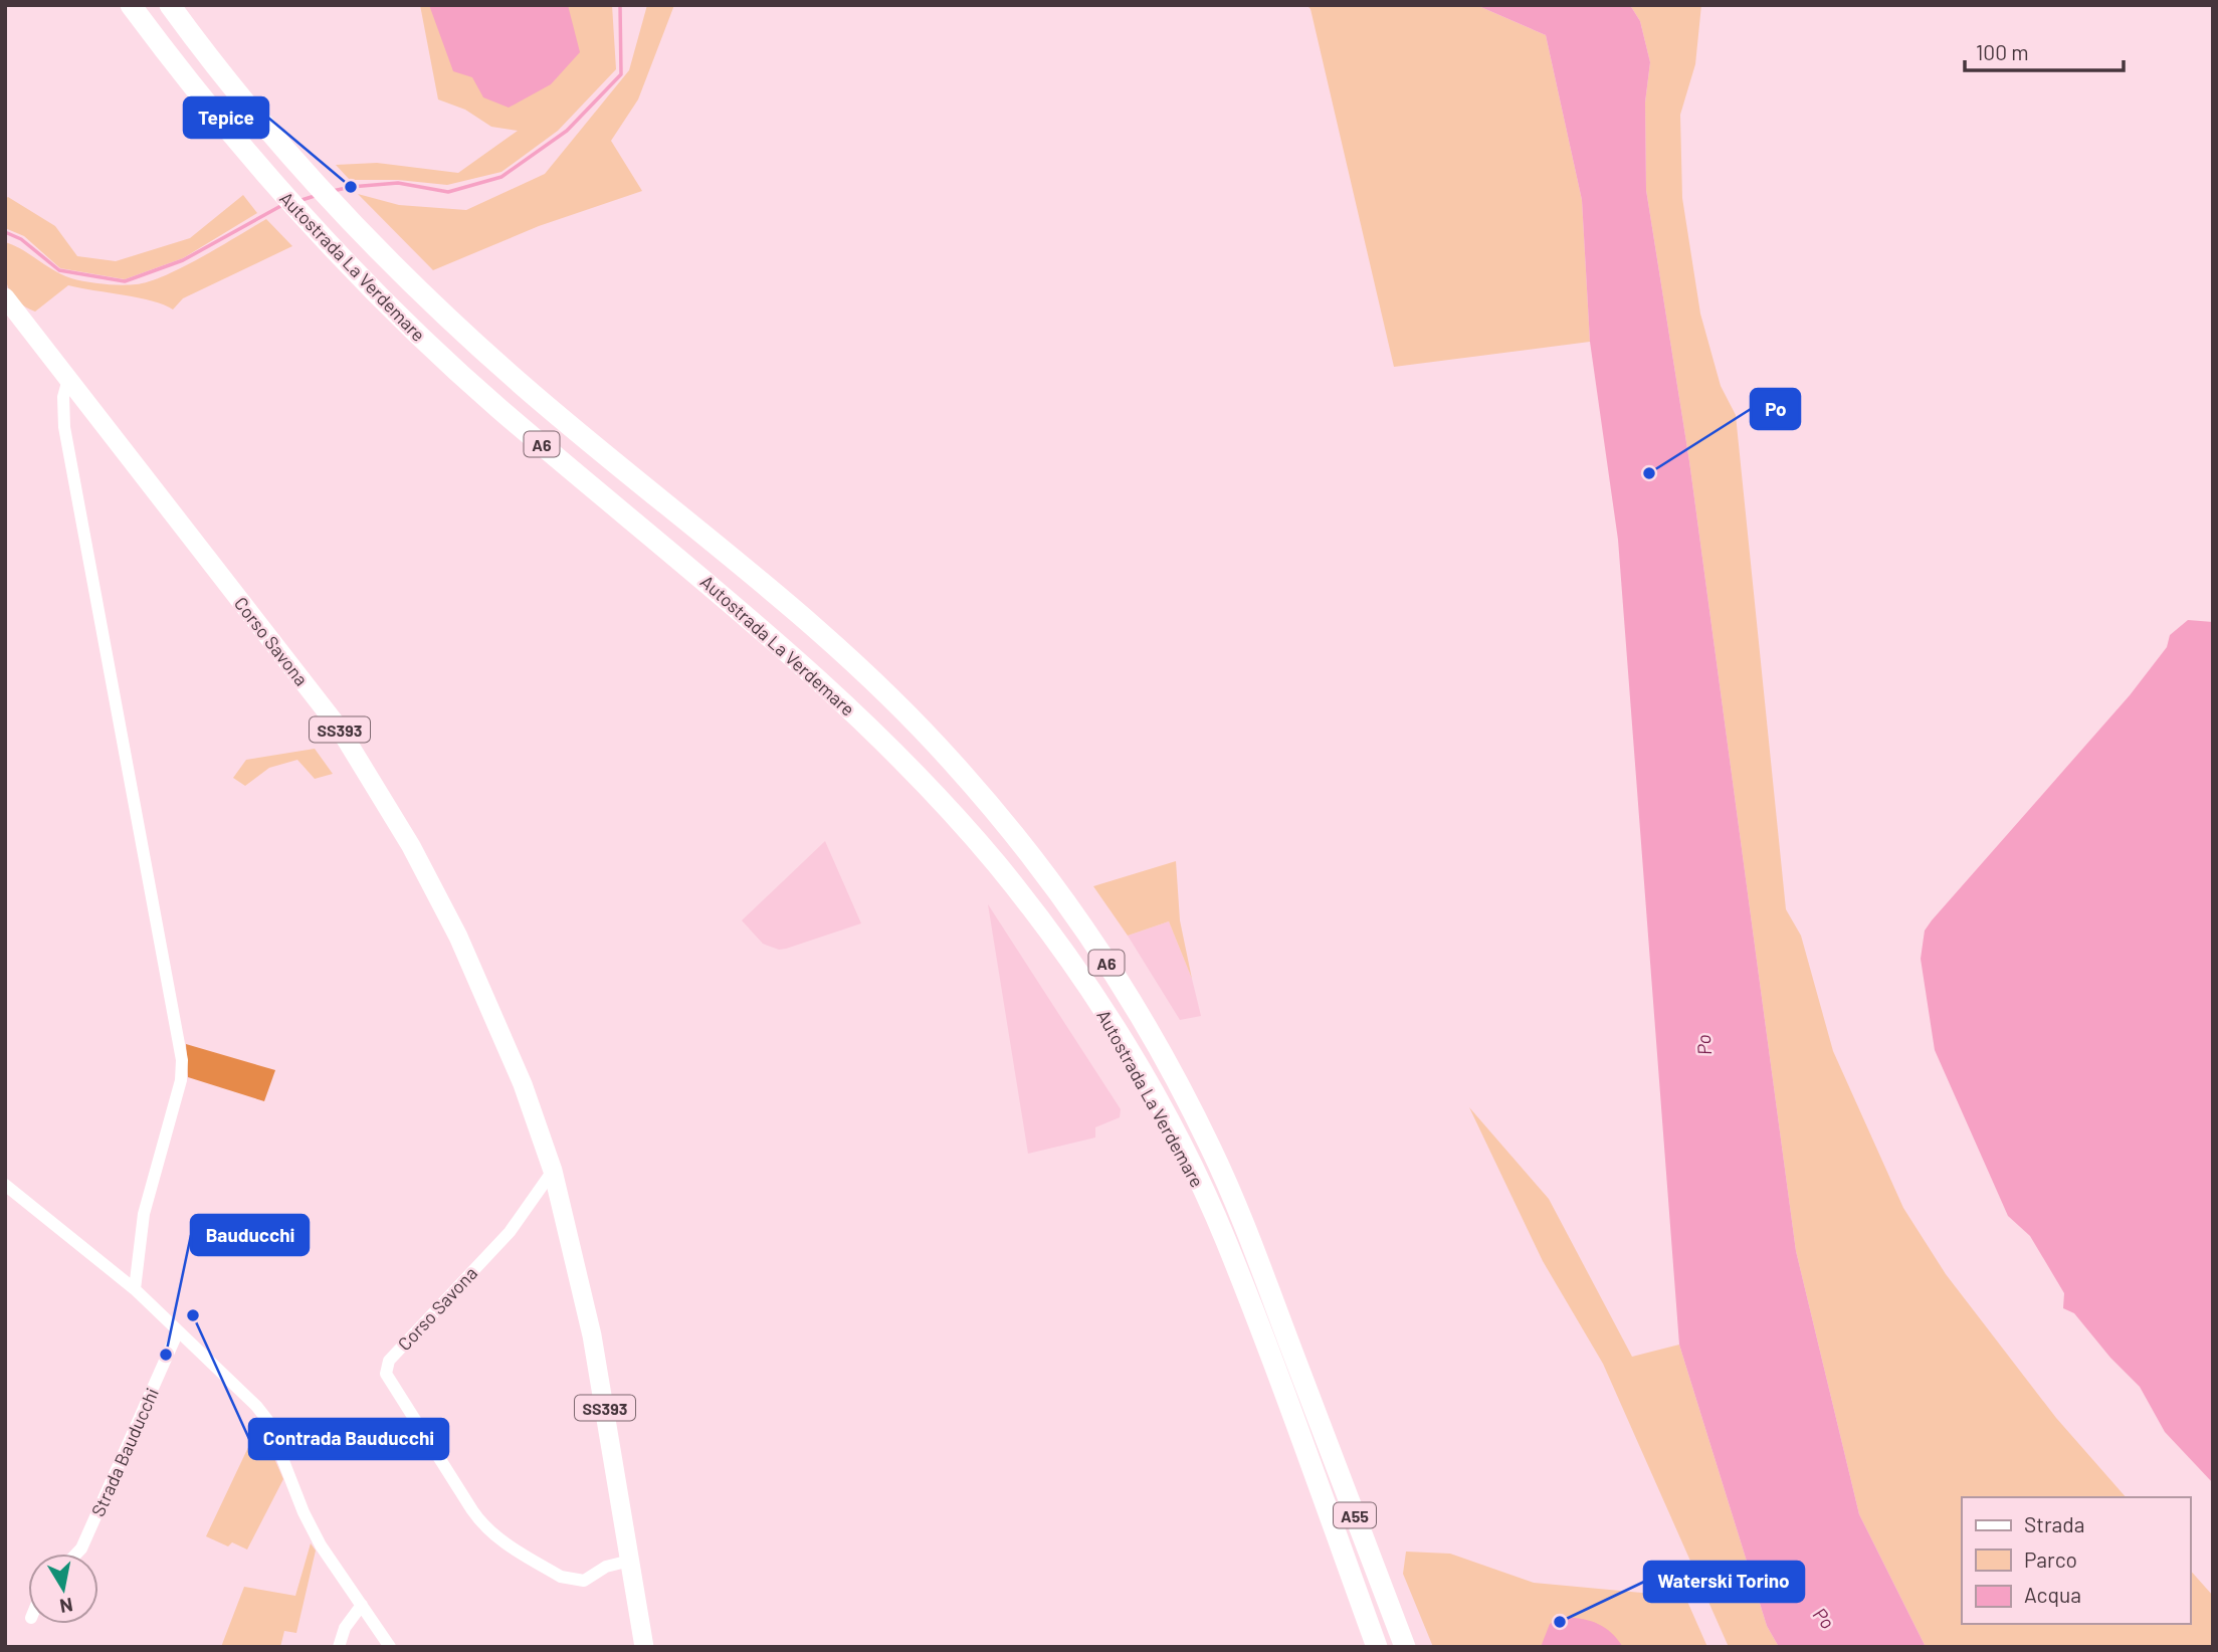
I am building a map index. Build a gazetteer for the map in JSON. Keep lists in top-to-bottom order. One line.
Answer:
{"streets":{"highway":["Autostrada La Verdemare","A6","A55"],"main road":["Corso Savona","SS393"],"street":["Strada Bauducchi"]},"crossings":[["Autostrada La Verdemare","A55"]],"water":["Po"],"places":["Tepice","Po","Contrada Bauducchi","Bauducchi","Waterski Torino"],"legend":["Strada","Parco","Acqua"],"scale_bar":"100 m","north":"bottom"}
